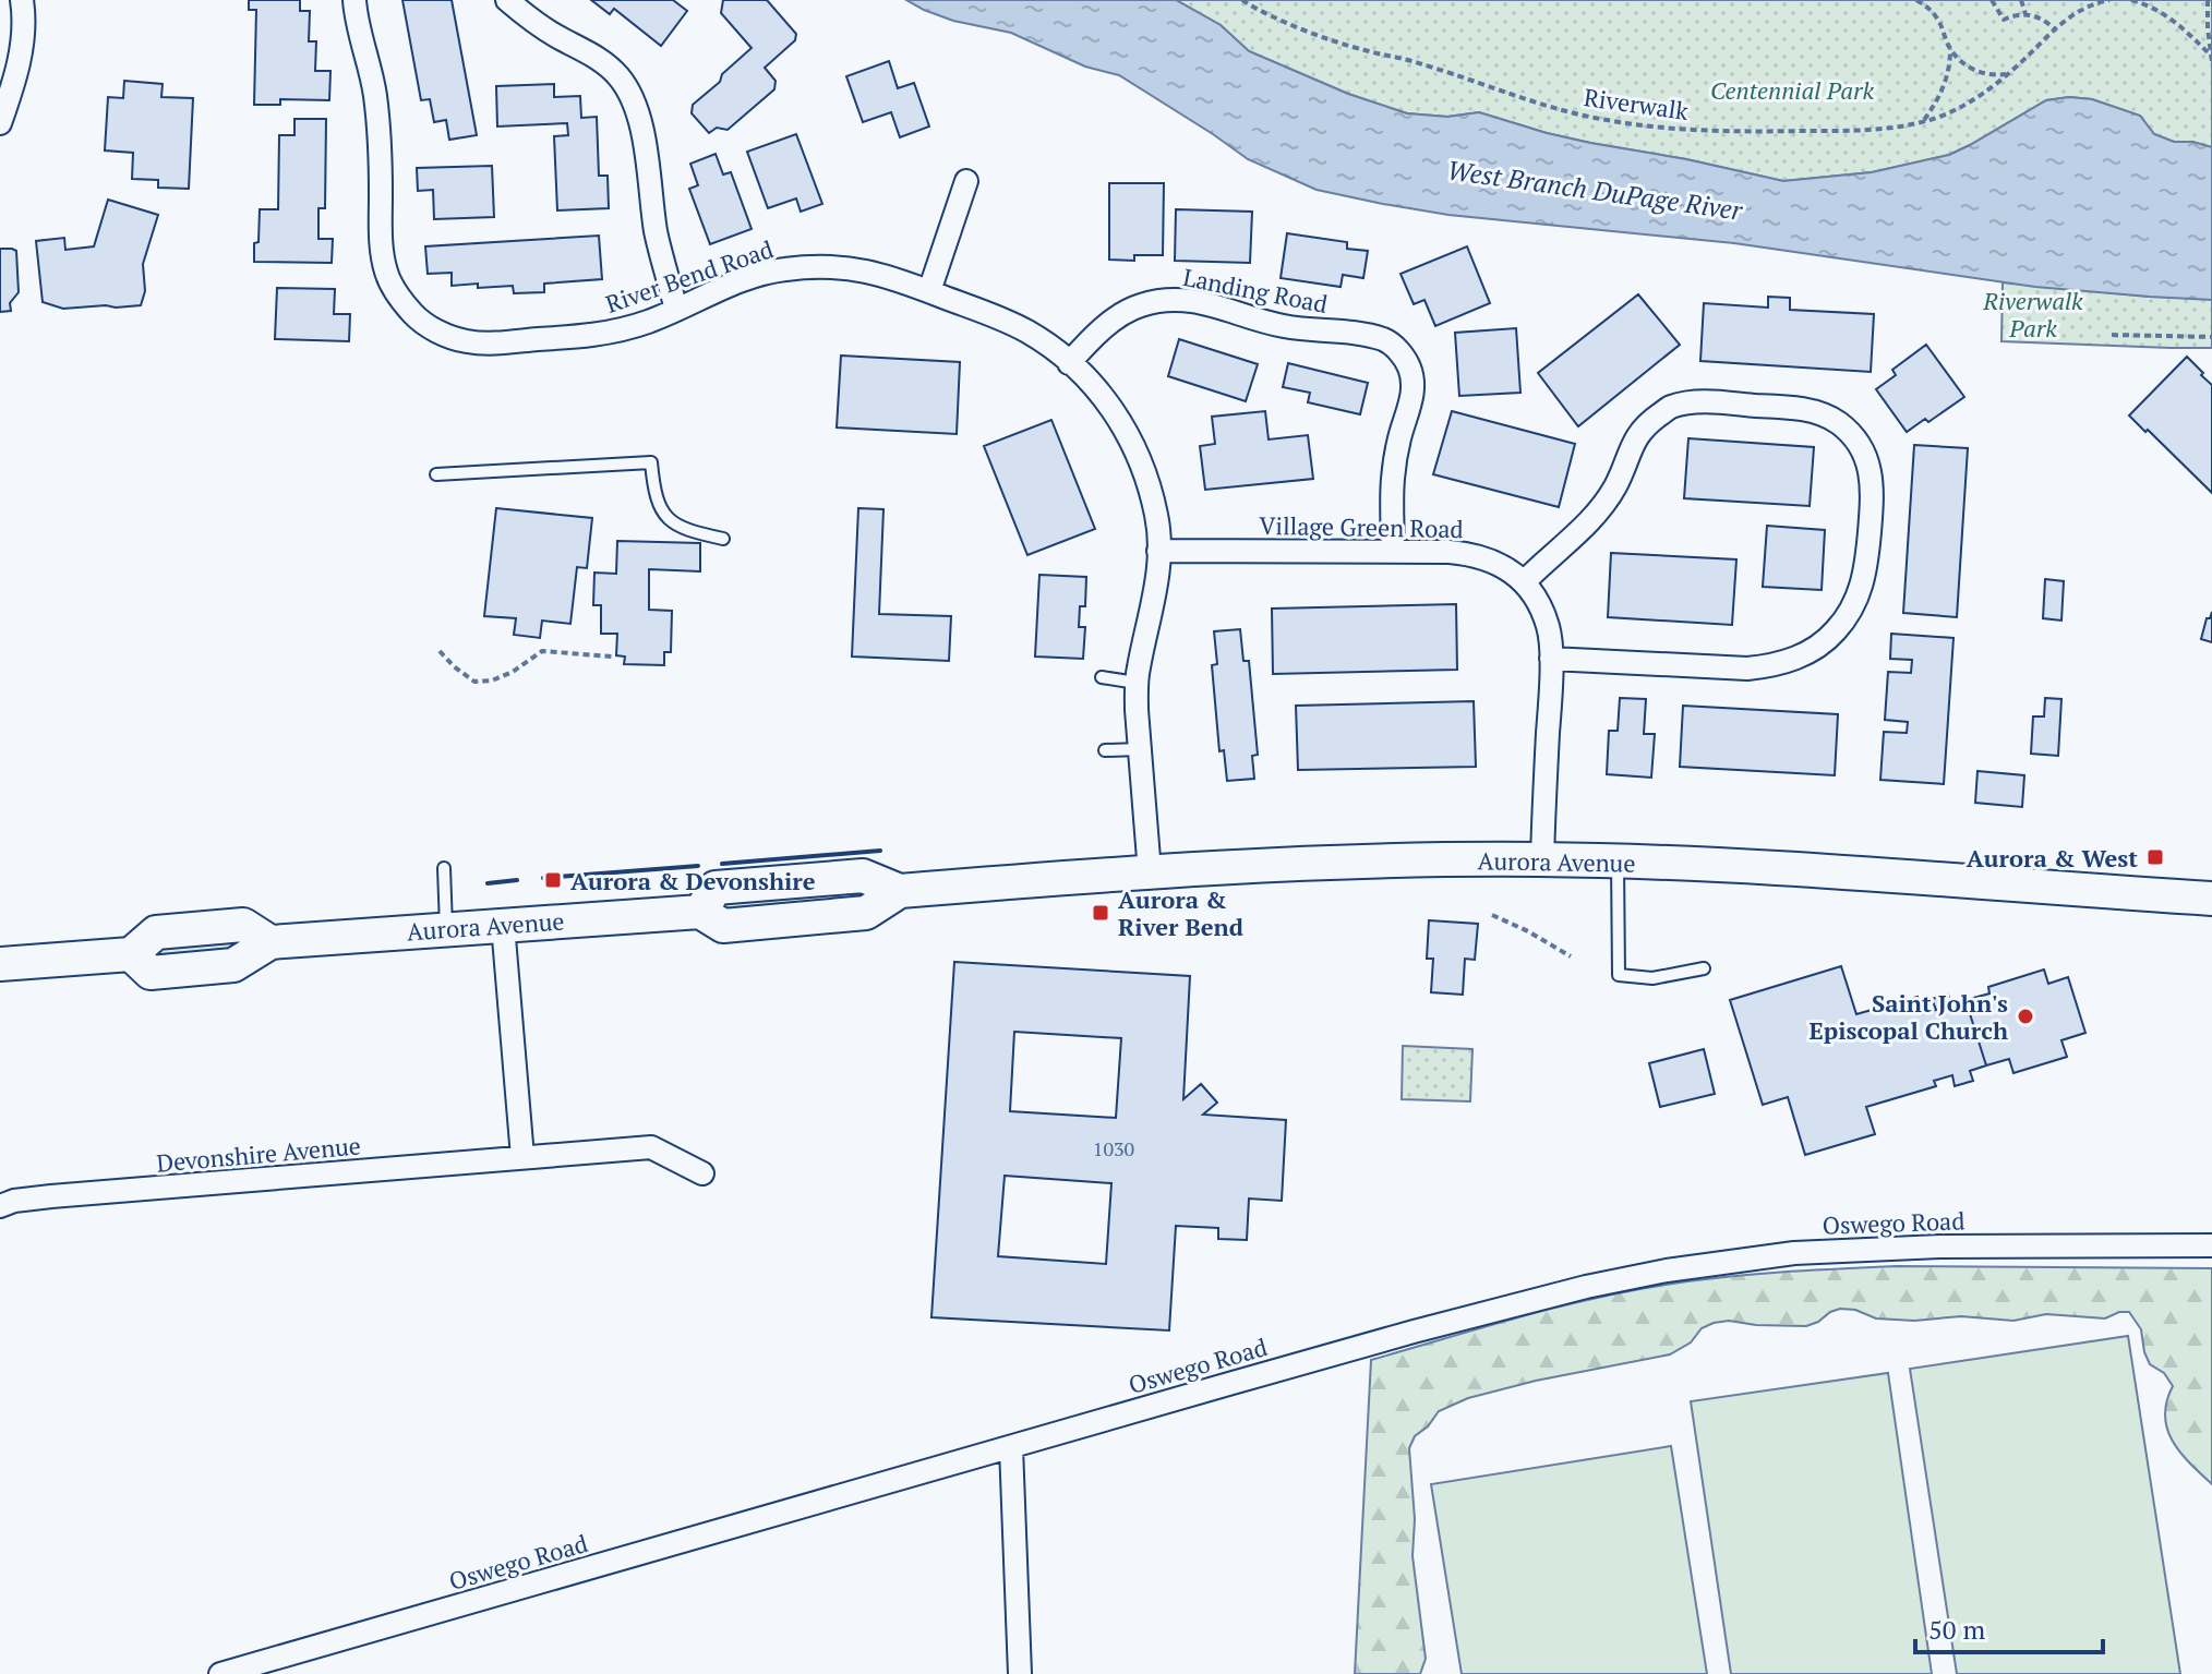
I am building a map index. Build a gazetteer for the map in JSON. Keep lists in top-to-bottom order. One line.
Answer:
{"streets":{"main road":["Aurora Avenue"],"street":["River Bend Road","Landing Road","Village Green Road","Devonshire Avenue","Oswego Road"],"path":["Riverwalk"]},"crossings":[["River Bend Road","Landing Road"],["River Bend Road","Village Green Road"],["River Bend Road","Aurora Avenue"],["Landing Road","Village Green Road"]],"water":["West Branch DuPage River"],"parks":["Centennial Park","Riverwalk Park"],"places":{"transit":["Aurora & West","Aurora & Devonshire","Aurora & River Bend"],"other":["Saint John's Episcopal Church"]},"house_numbers":["1030"],"scale_bar":"50 m"}
